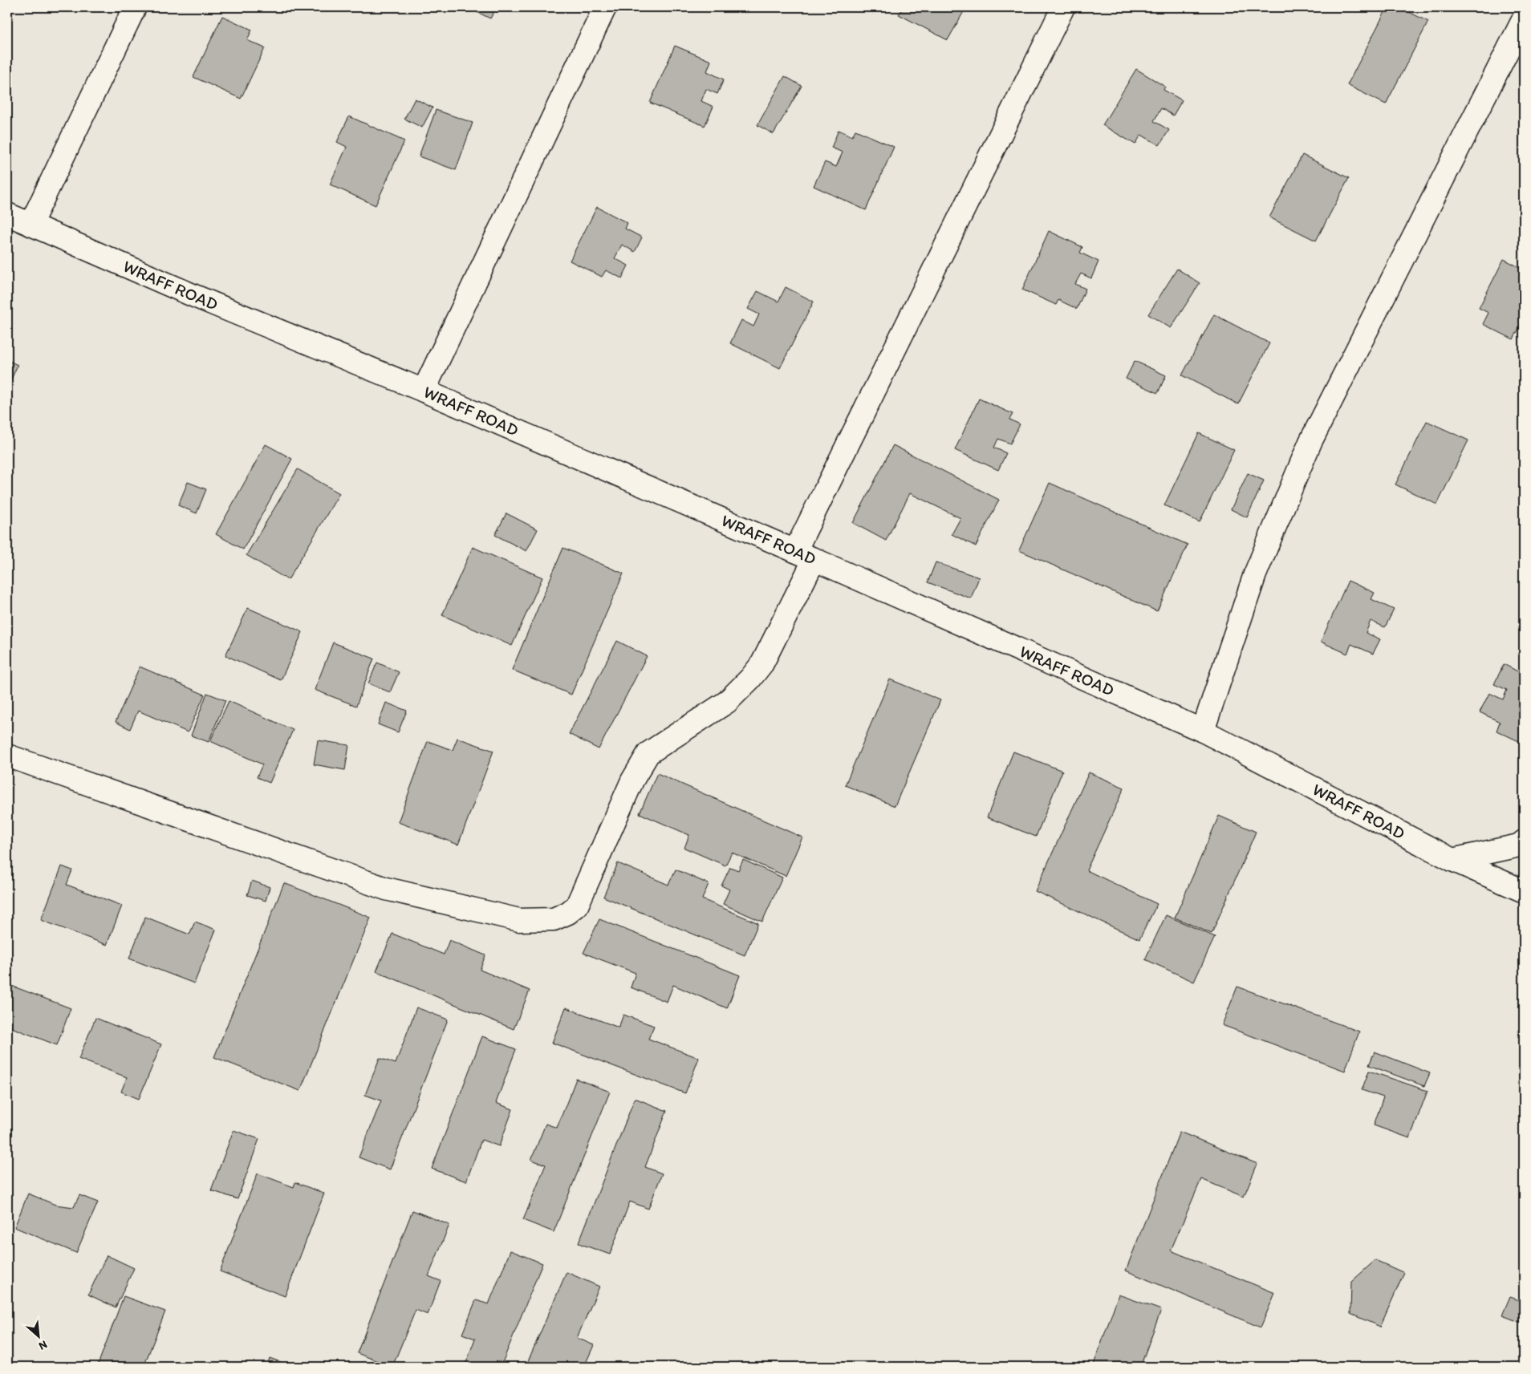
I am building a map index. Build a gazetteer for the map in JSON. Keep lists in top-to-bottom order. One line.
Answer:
{"streets":{"street":["WRAFF ROAD"]},"north":"bottom right"}
